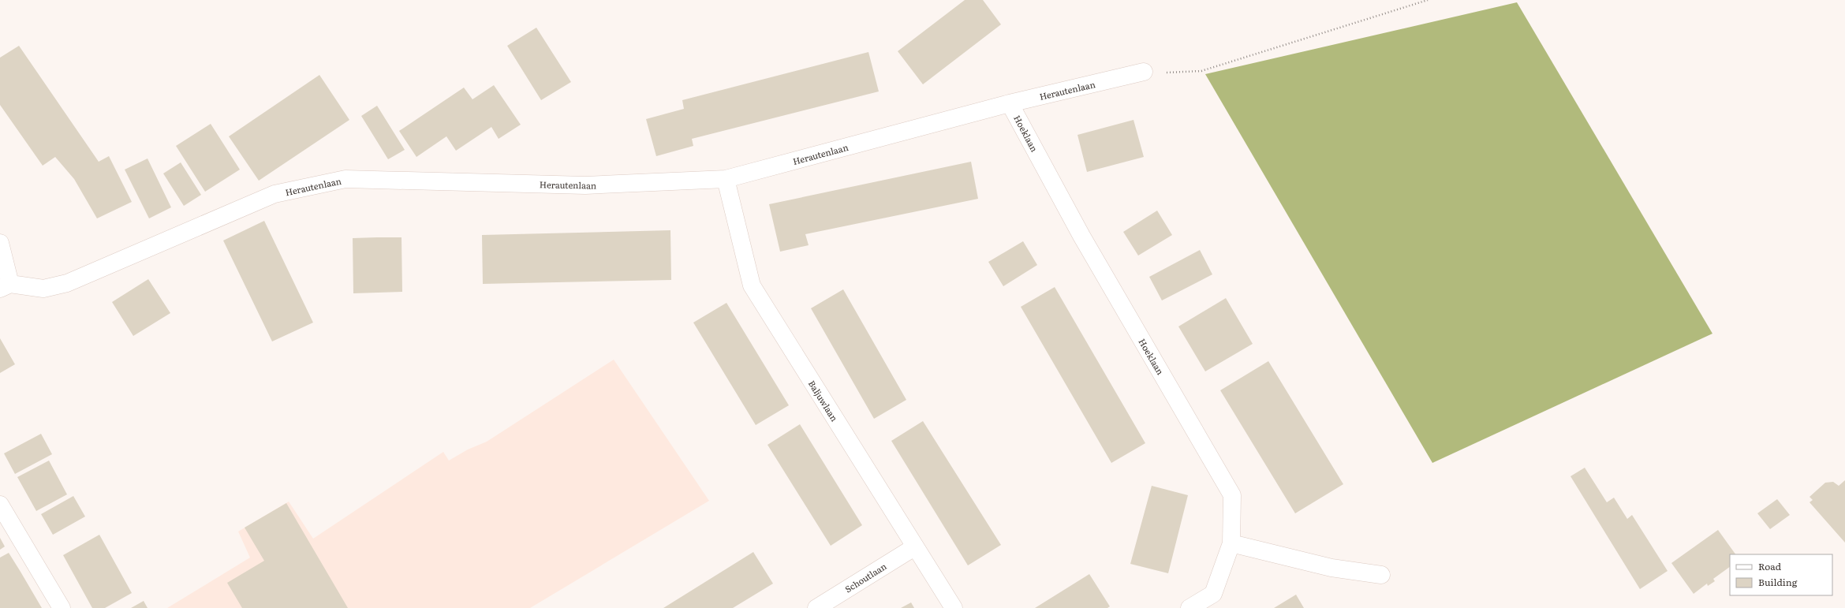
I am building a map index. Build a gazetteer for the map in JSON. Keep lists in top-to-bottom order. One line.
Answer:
{"streets":{"street":["Herautenlaan","Hoeklaan","Baljuwlaan","Schoutlaan"]},"crossings":[["Herautenlaan","Hoeklaan"],["Herautenlaan","Baljuwlaan"],["Baljuwlaan","Schoutlaan"]],"legend":["Road","Building"]}
